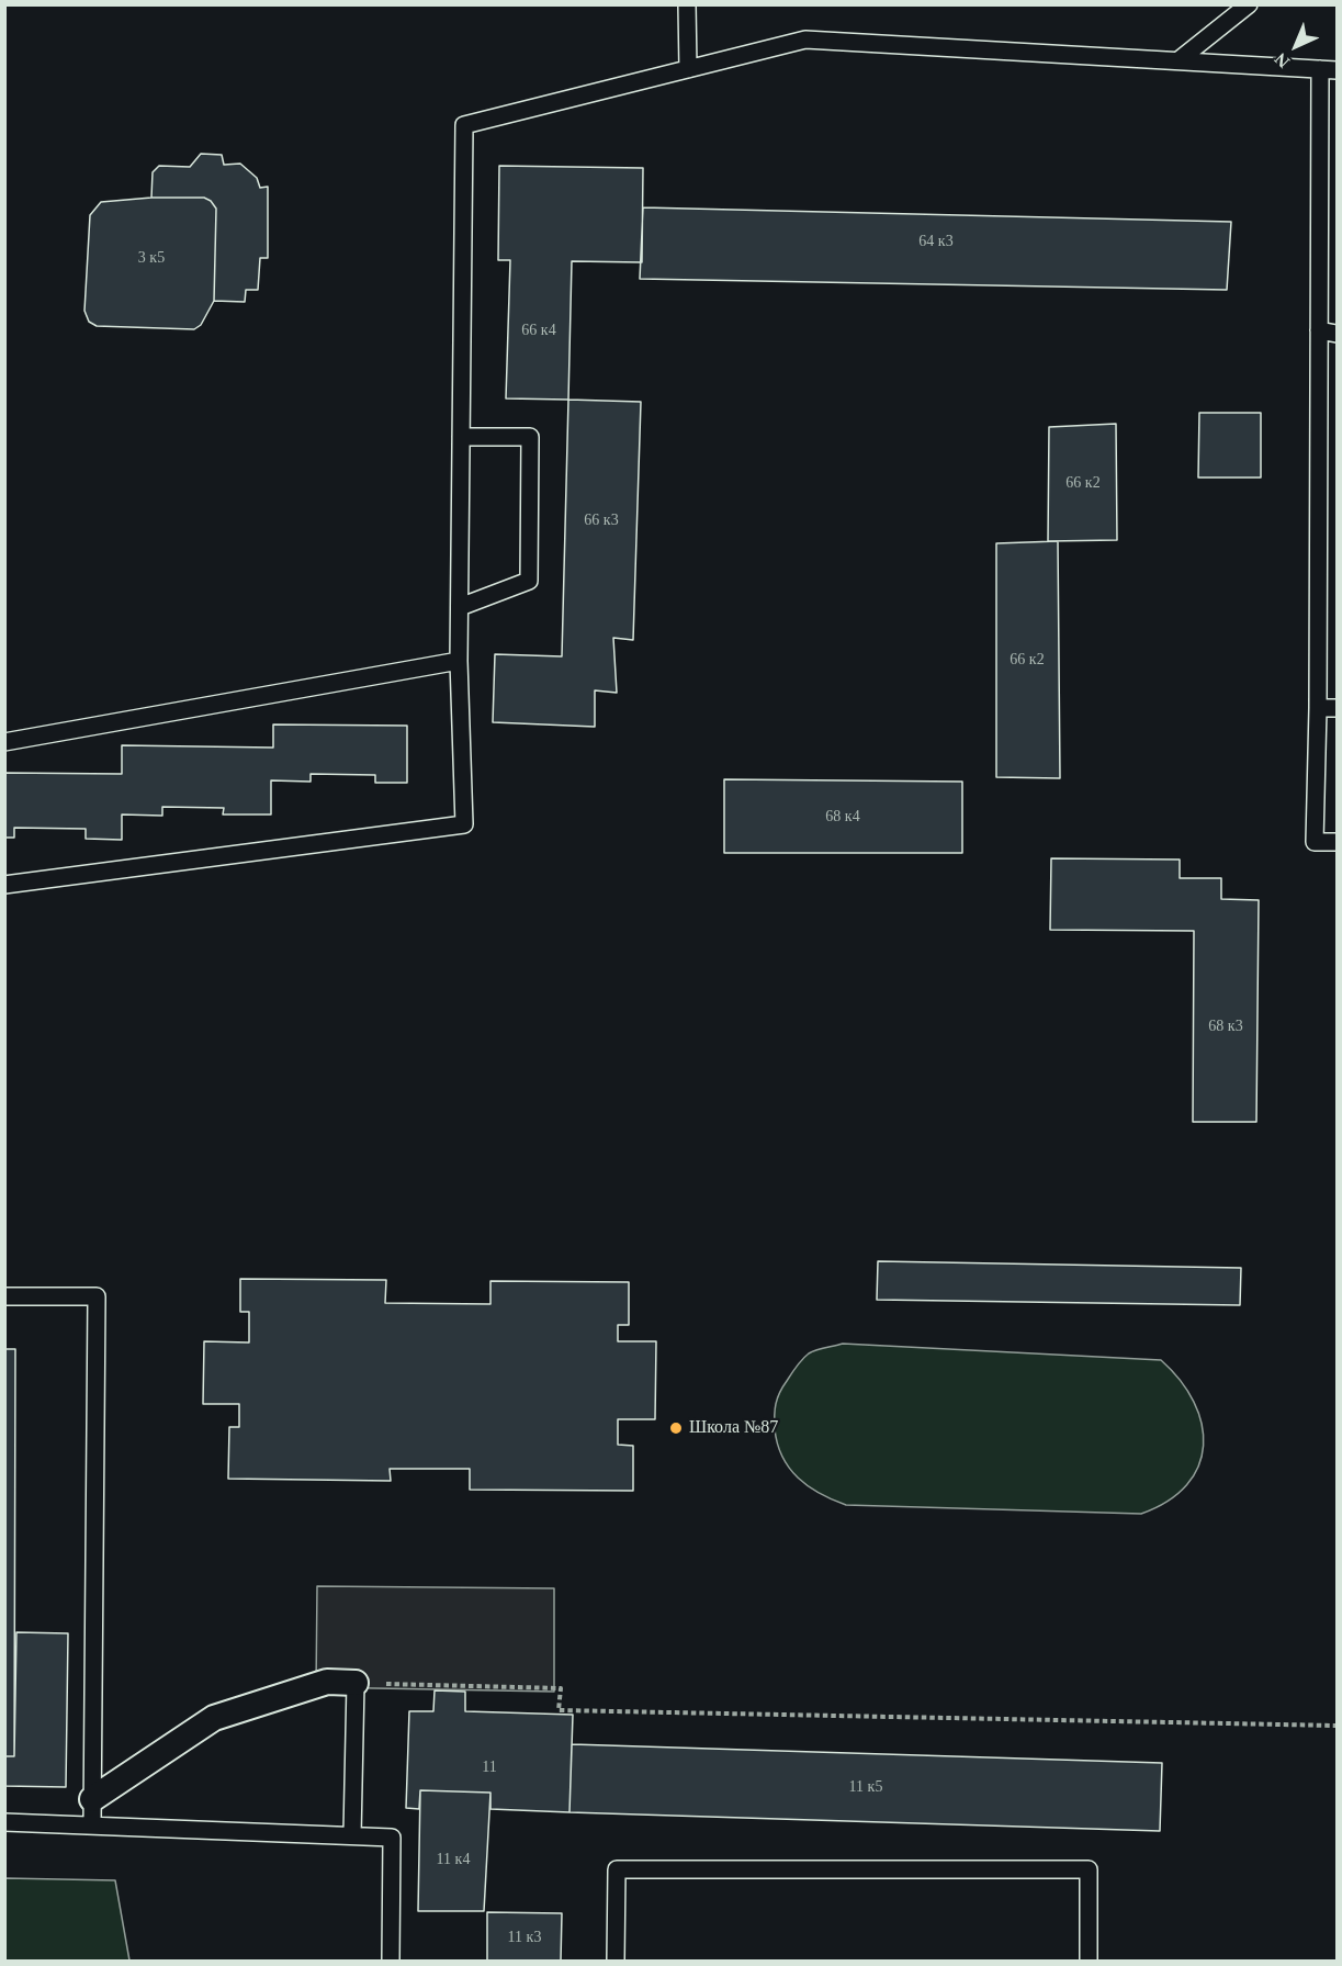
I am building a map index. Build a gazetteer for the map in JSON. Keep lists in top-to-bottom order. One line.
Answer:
{"places":["Школа №87"],"house_numbers":["64 к3","3 к5","66 к4","66 к2","66 к3","66 к2","68 к4","68 к3","11","11 к5","11 к4","11 к3"],"north":"bottom left"}
